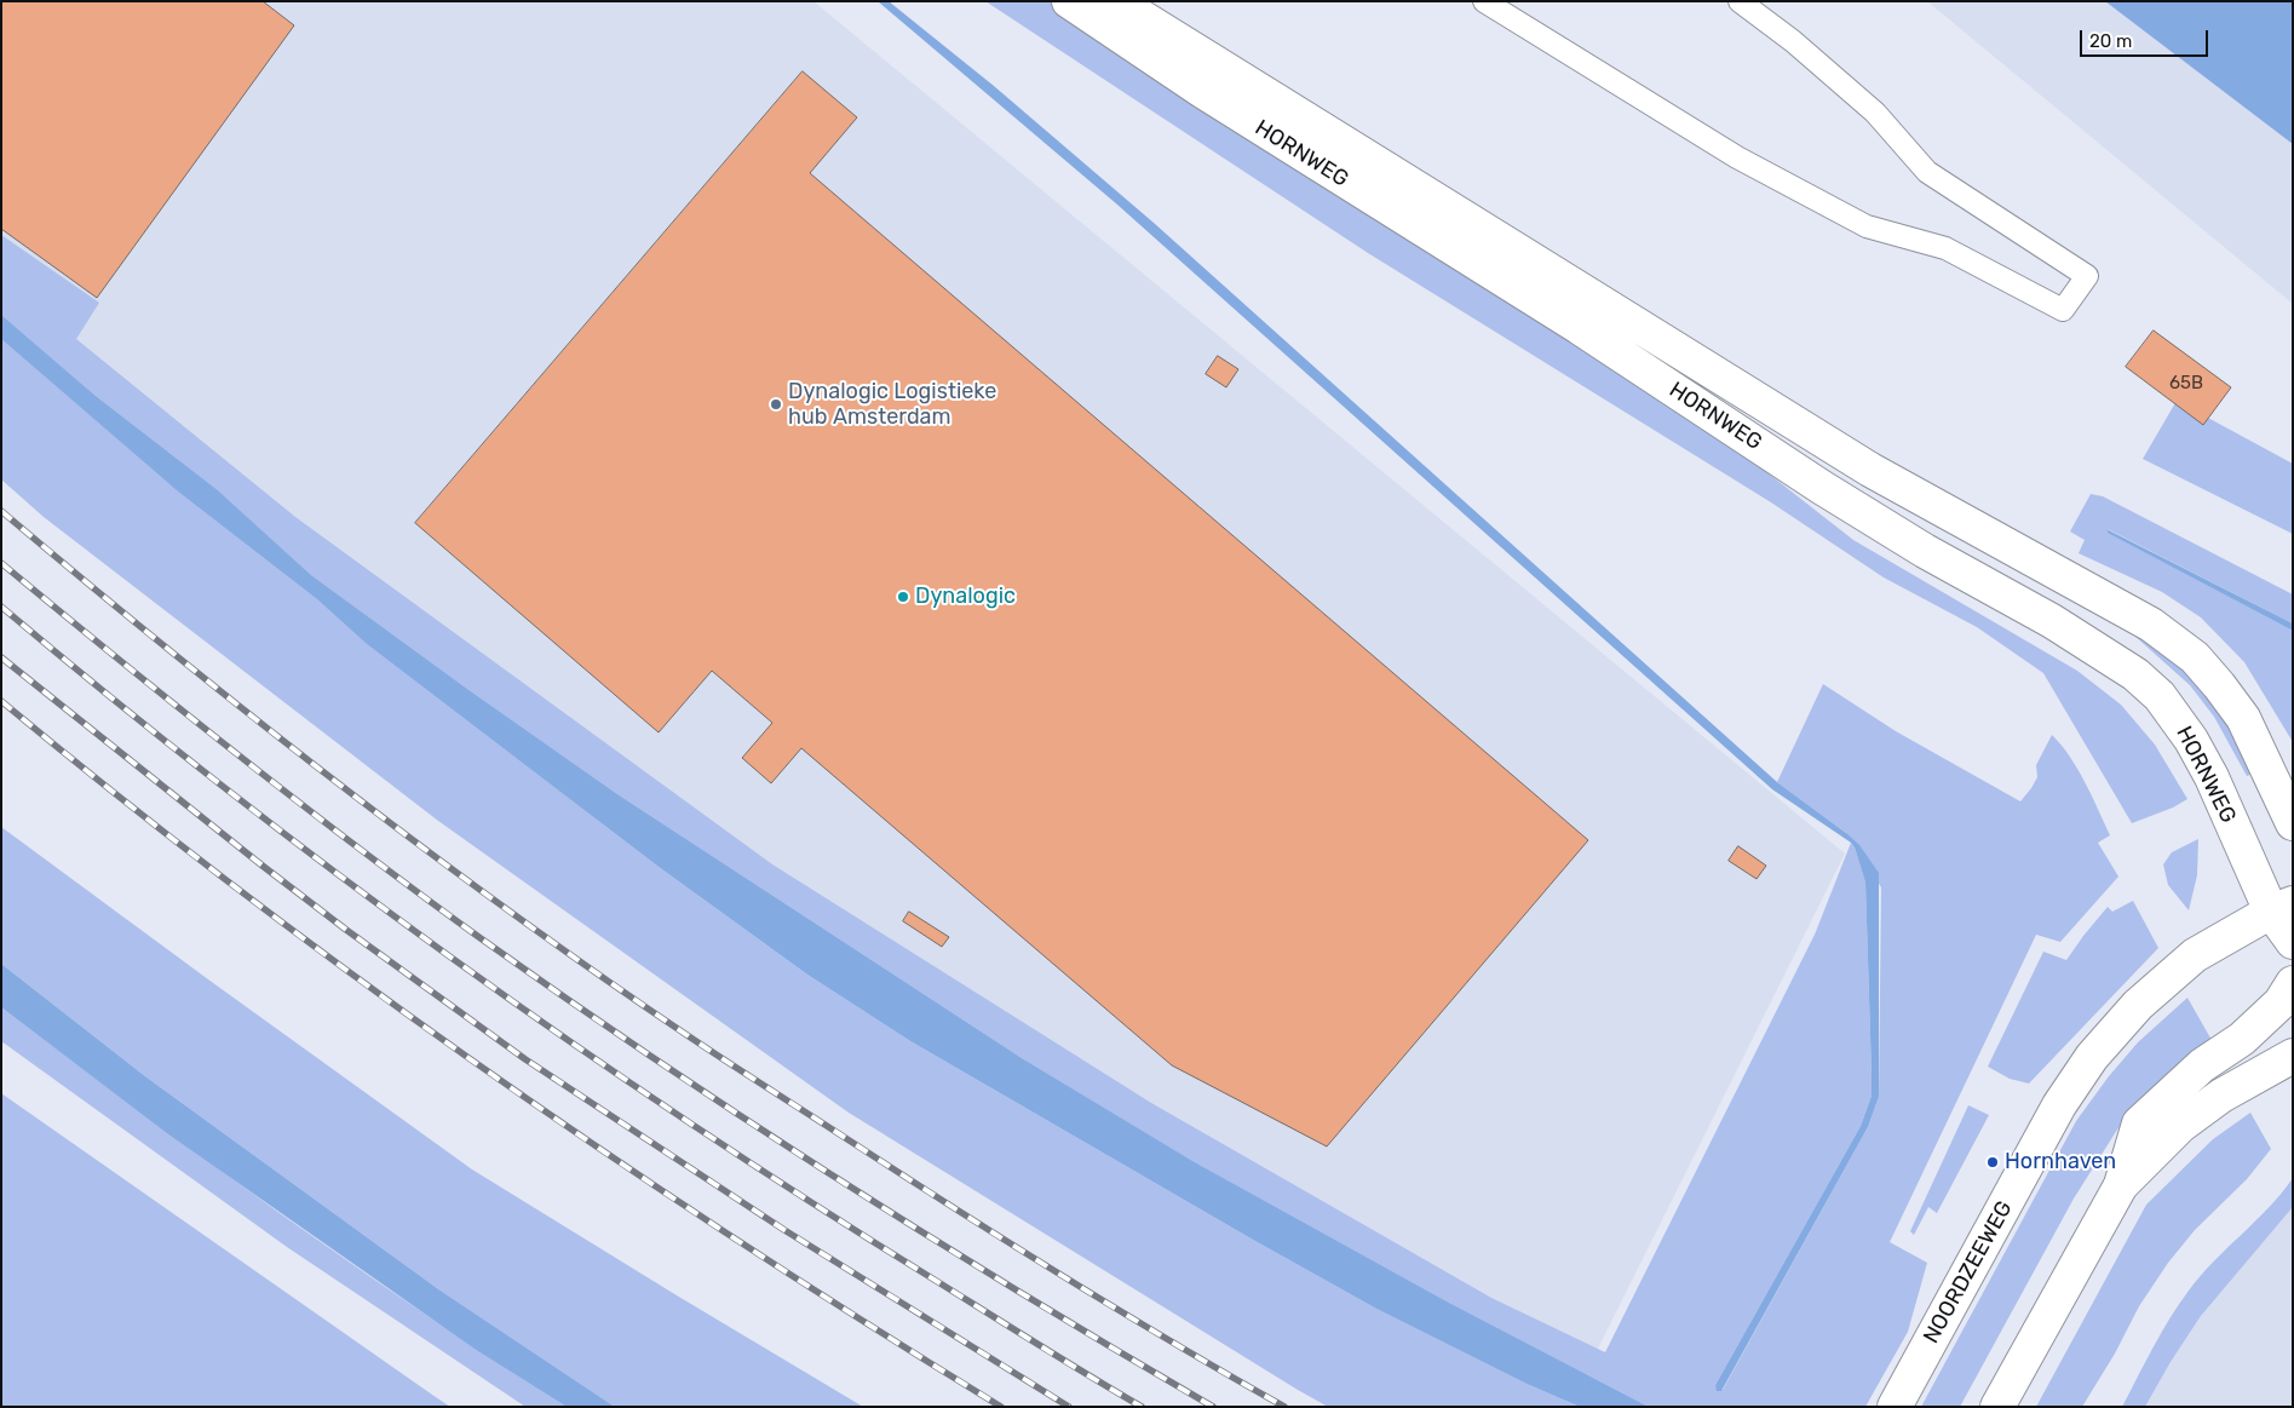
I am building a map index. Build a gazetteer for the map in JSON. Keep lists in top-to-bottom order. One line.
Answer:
{"streets":{"street":["HORNWEG","NOORDZEEWEG"]},"crossings":[["HORNWEG","NOORDZEEWEG"]],"places":["Dynalogic Logistieke hub Amsterdam","Dynalogic","Hornhaven"],"house_numbers":["65B"],"scale_bar":"20 m"}
